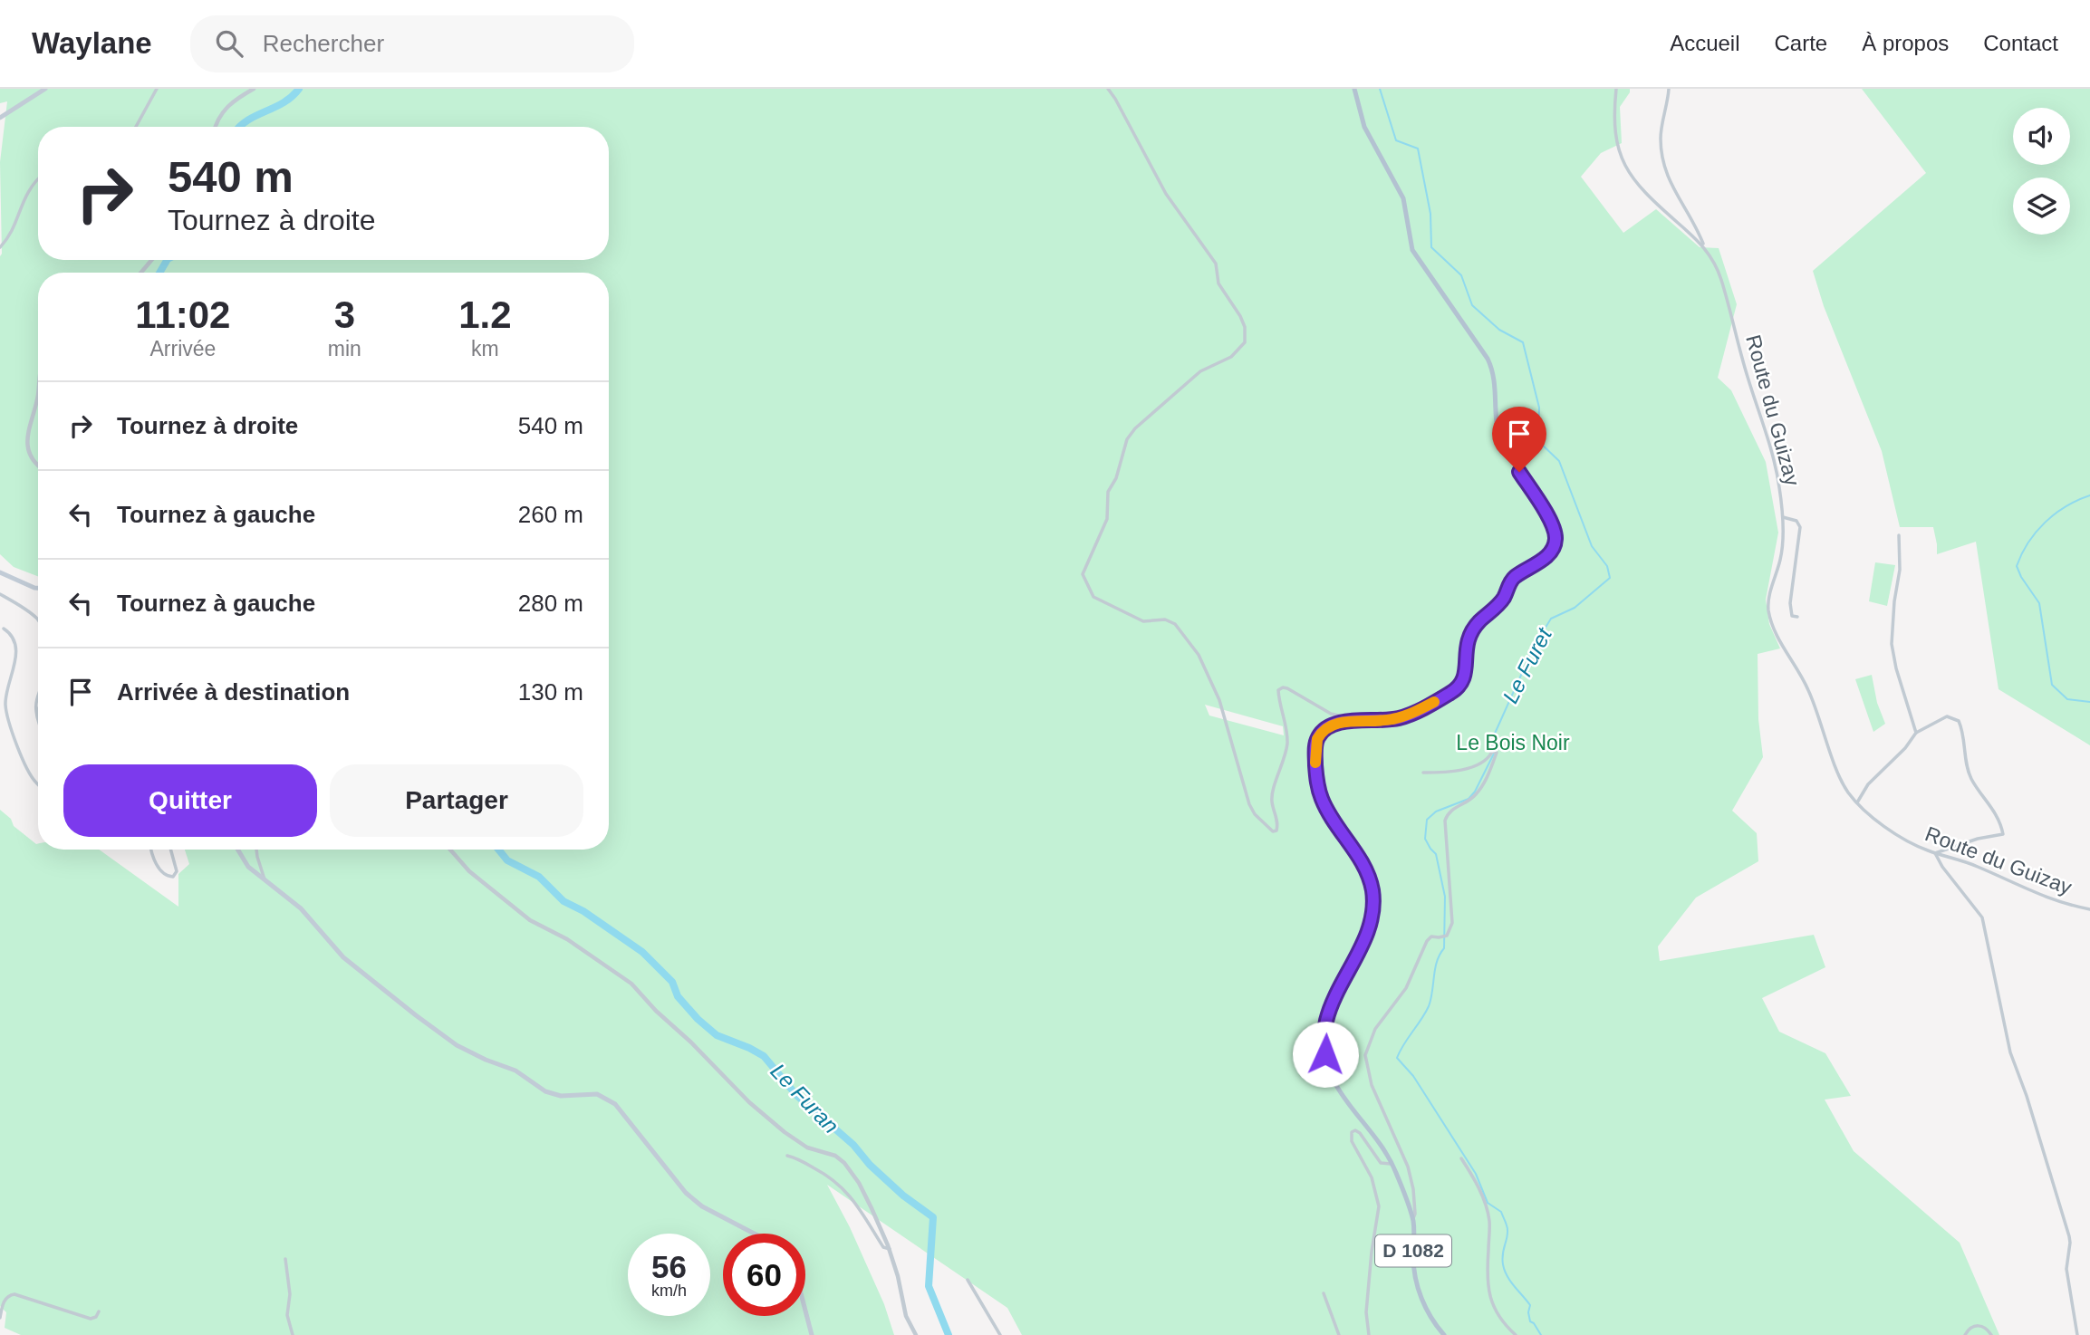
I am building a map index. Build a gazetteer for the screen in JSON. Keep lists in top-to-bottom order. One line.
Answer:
{"streets":{"main road":["D 1082"],"street":["Route du Guizay"]},"water":["Le Furet","Le Furan"],"parks":["Le Bois Noir"],"page":{"header":"Waylane","search":"Rechercher","nav":["Accueil","Carte","À propos","Contact"],"turn":["540 m","Tournez à droite"],"eta":["11:02","Arrivée","3","min","1.2","km"],"list":[{"name":"Tournez à droite","value":"540 m"},{"name":"Tournez à gauche","value":"260 m"},{"name":"Tournez à gauche","value":"280 m"},{"name":"Arrivée à destination","value":"130 m"}],"buttons":["Quitter","Partager"],"speed":"56 km/h","limit":"60"}}
